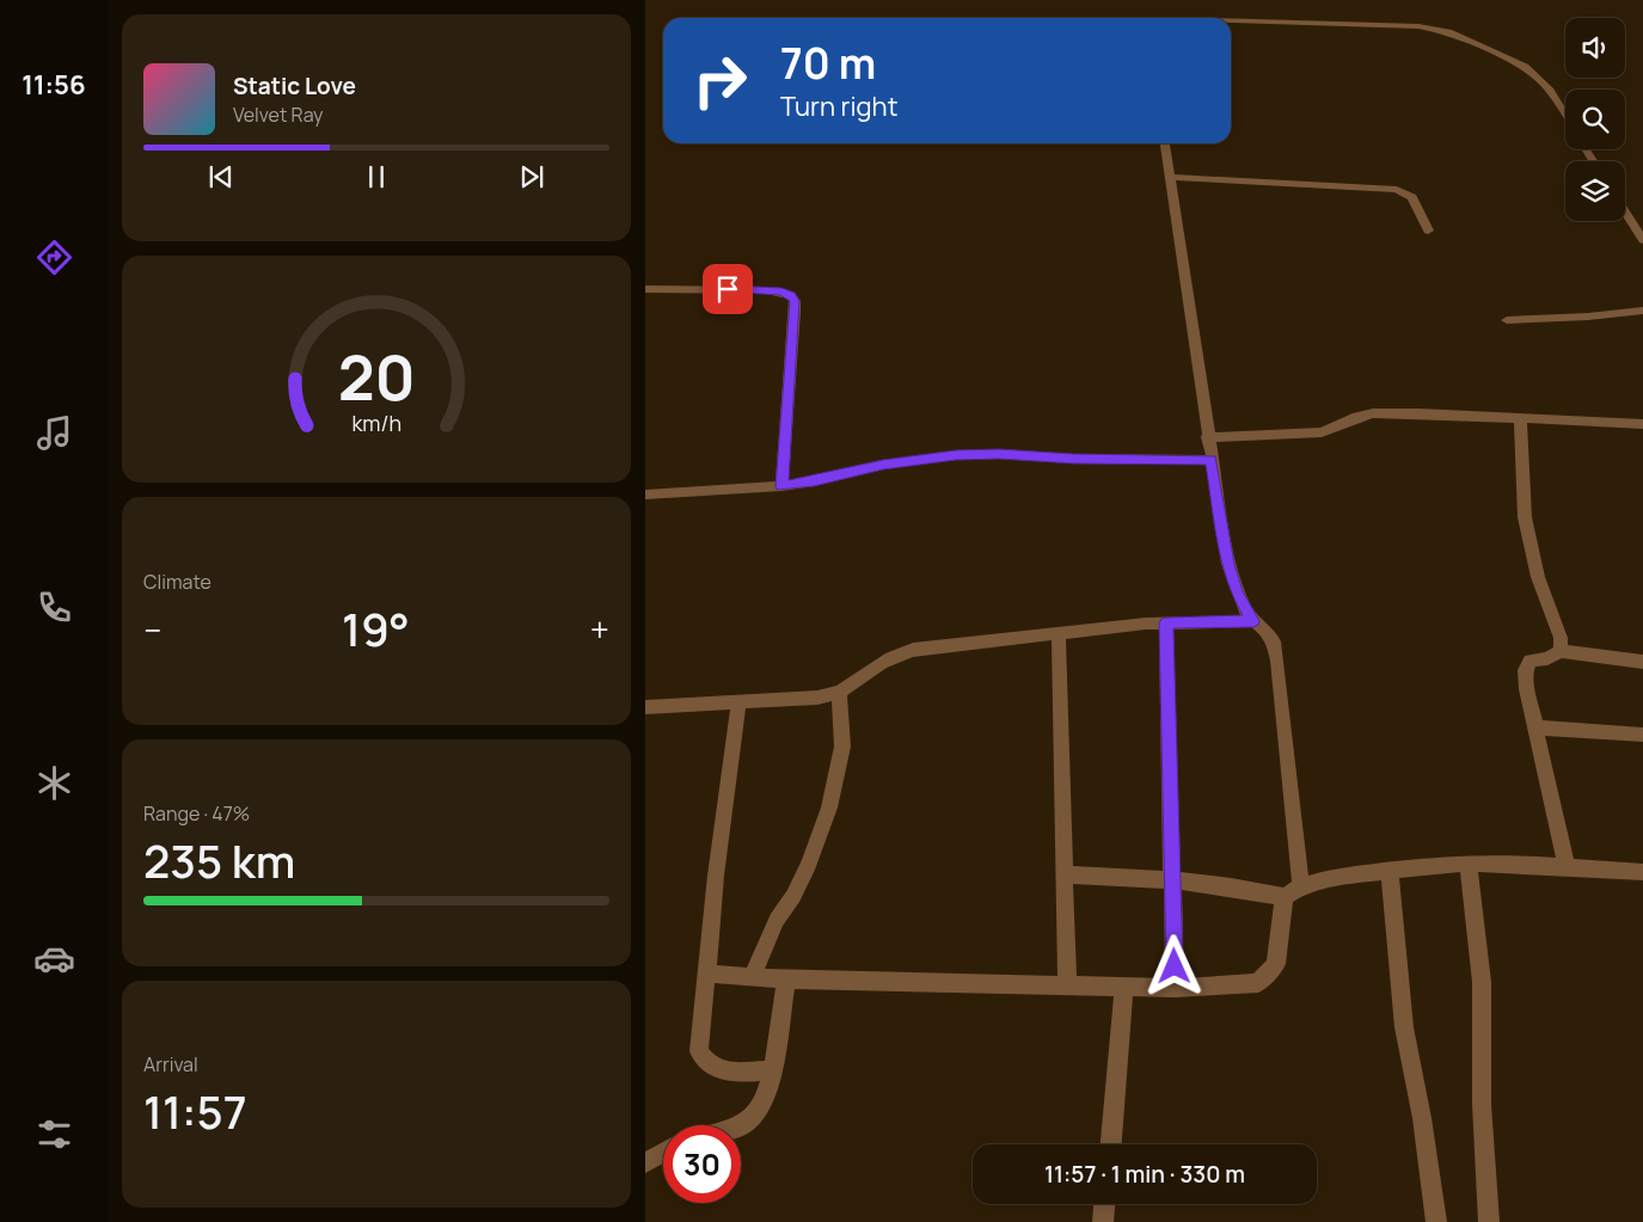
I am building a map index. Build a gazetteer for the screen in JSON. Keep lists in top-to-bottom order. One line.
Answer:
{"page":{"tabs":"11:56","turn":["70 m","Turn right"],"song":["Static Love","Velvet Ray"],"tile":["Climate",["Range · 47%","235 km"],["Arrival","11:57"]],"heat":["−","19°","+"],"limit":"30","trip":"11:57 · 1 min · 330 m","gauge":["20","km/h"]}}
